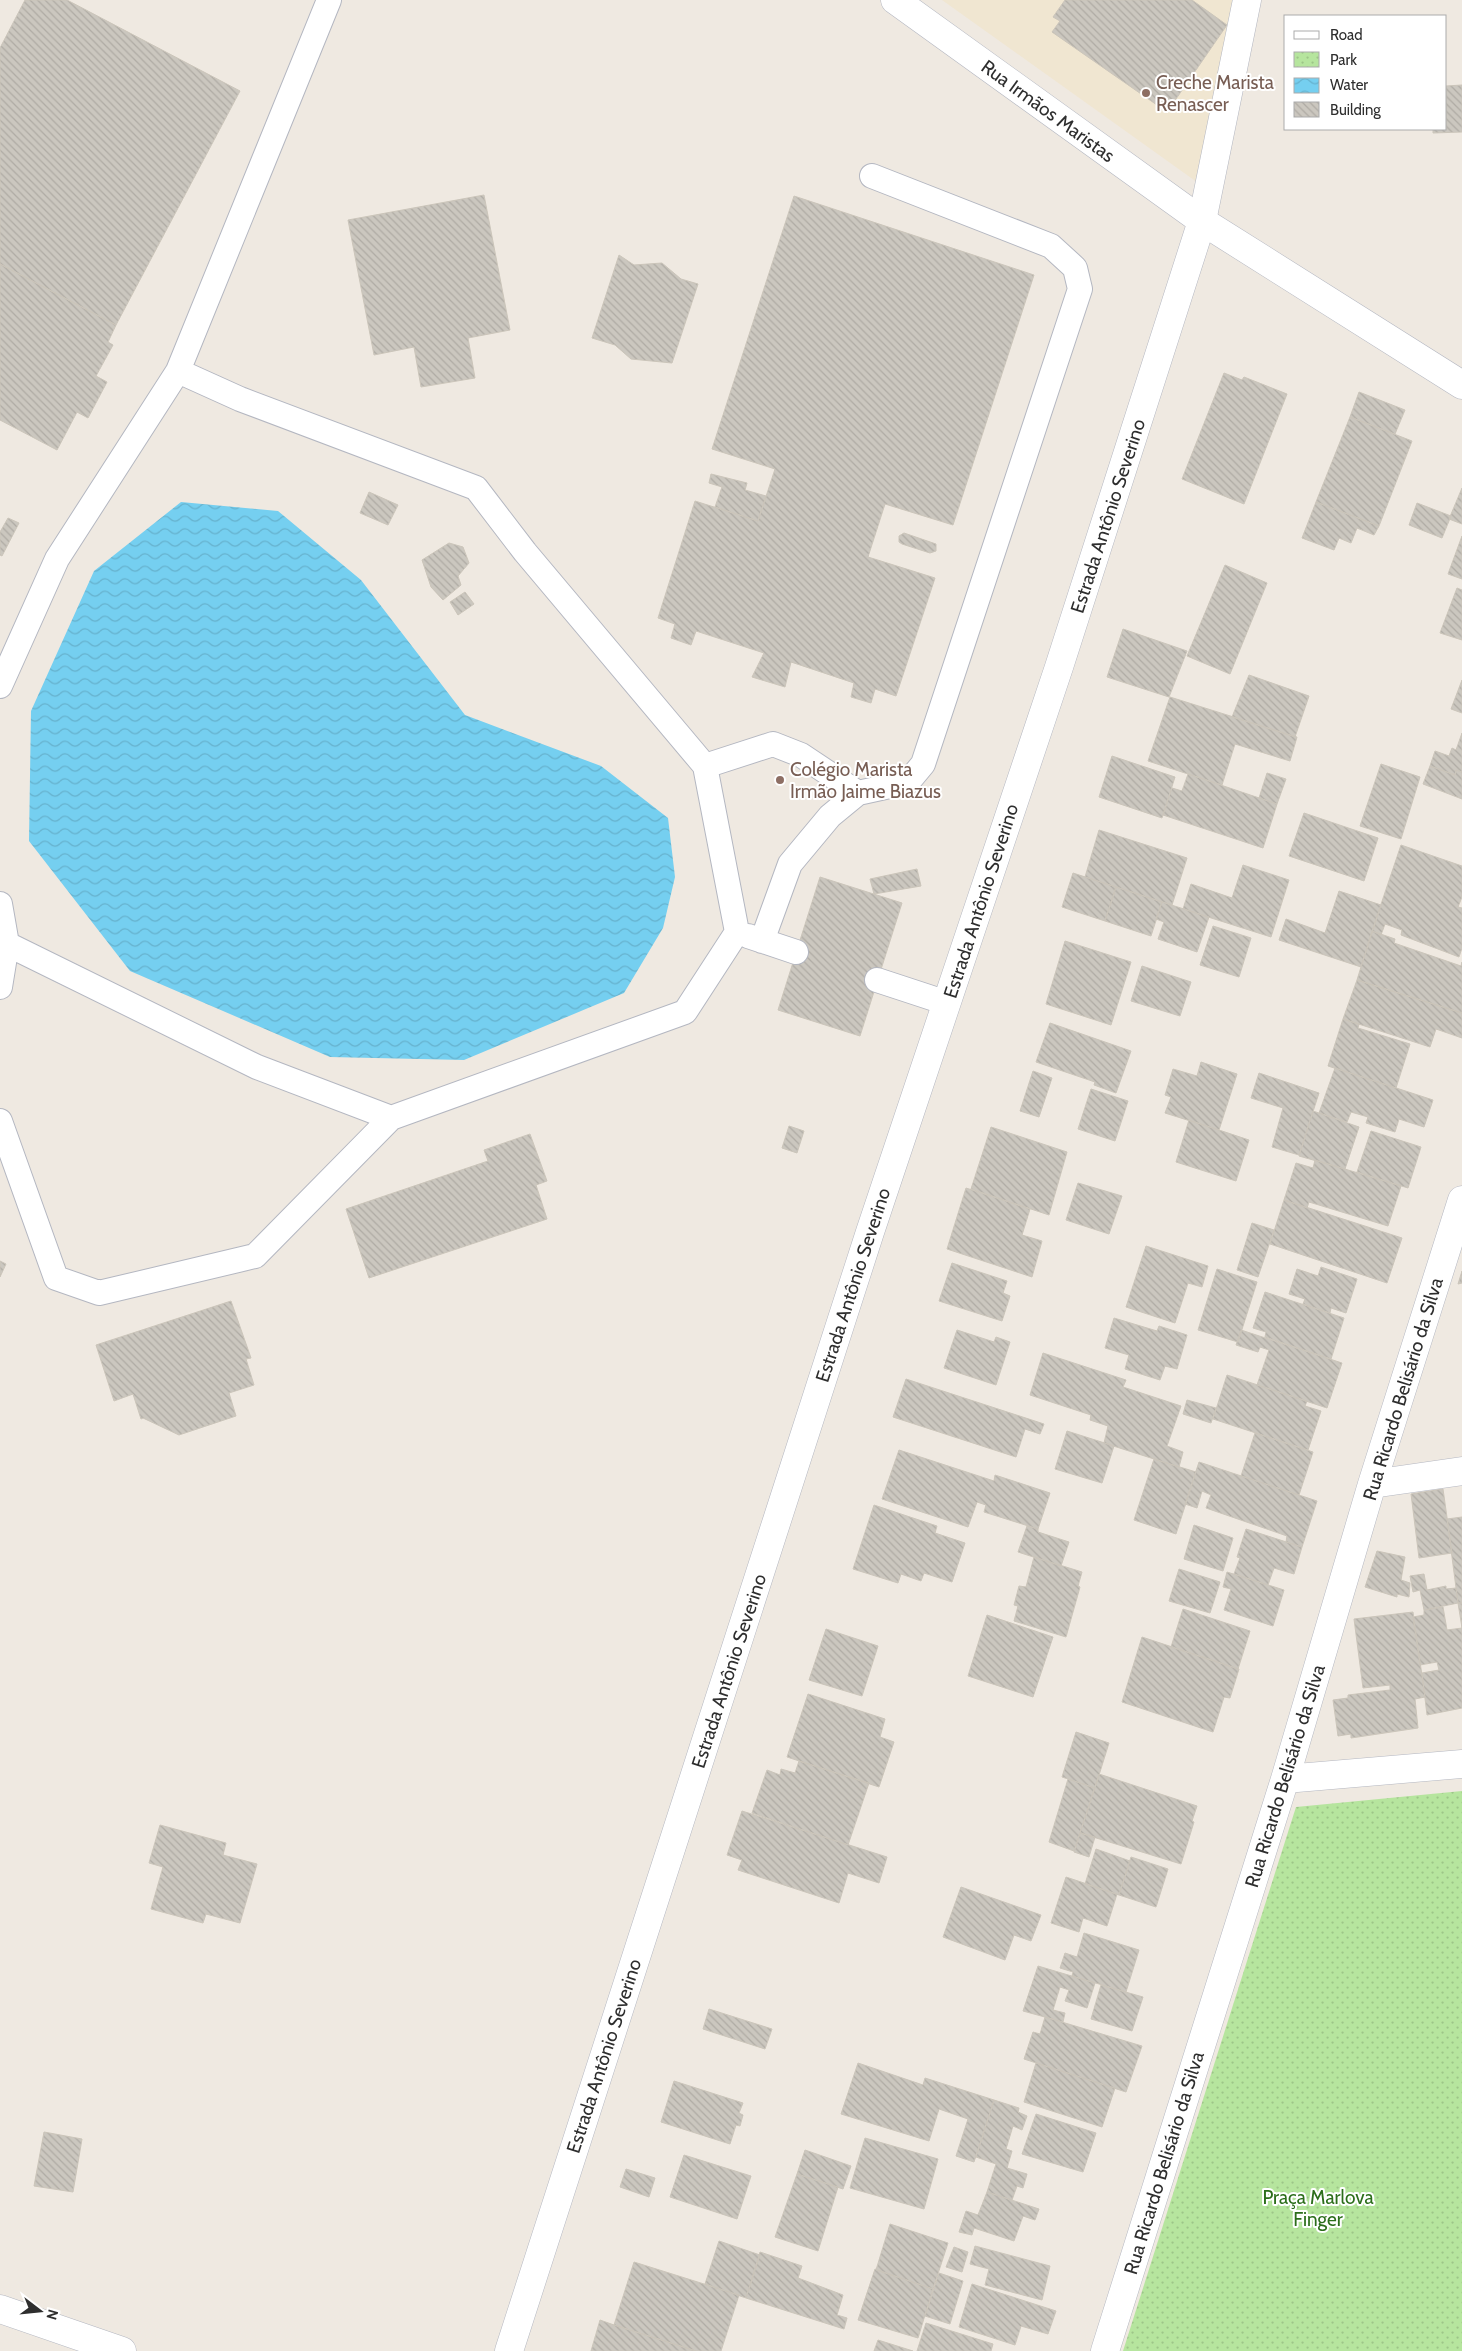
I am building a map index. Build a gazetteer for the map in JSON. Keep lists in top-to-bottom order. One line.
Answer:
{"streets":{"street":["Rua Irmãos Maristas","Estrada Antônio Severino","Rua Ricardo Belisário da Silva"]},"crossings":[["Rua Irmãos Maristas","Estrada Antônio Severino"]],"parks":["Praça Marlova Finger"],"places":["Creche Marista Renascer","Colégio Marista Irmão Jaime Biazus"],"legend":["Road","Park","Water","Building"],"north":"right"}
